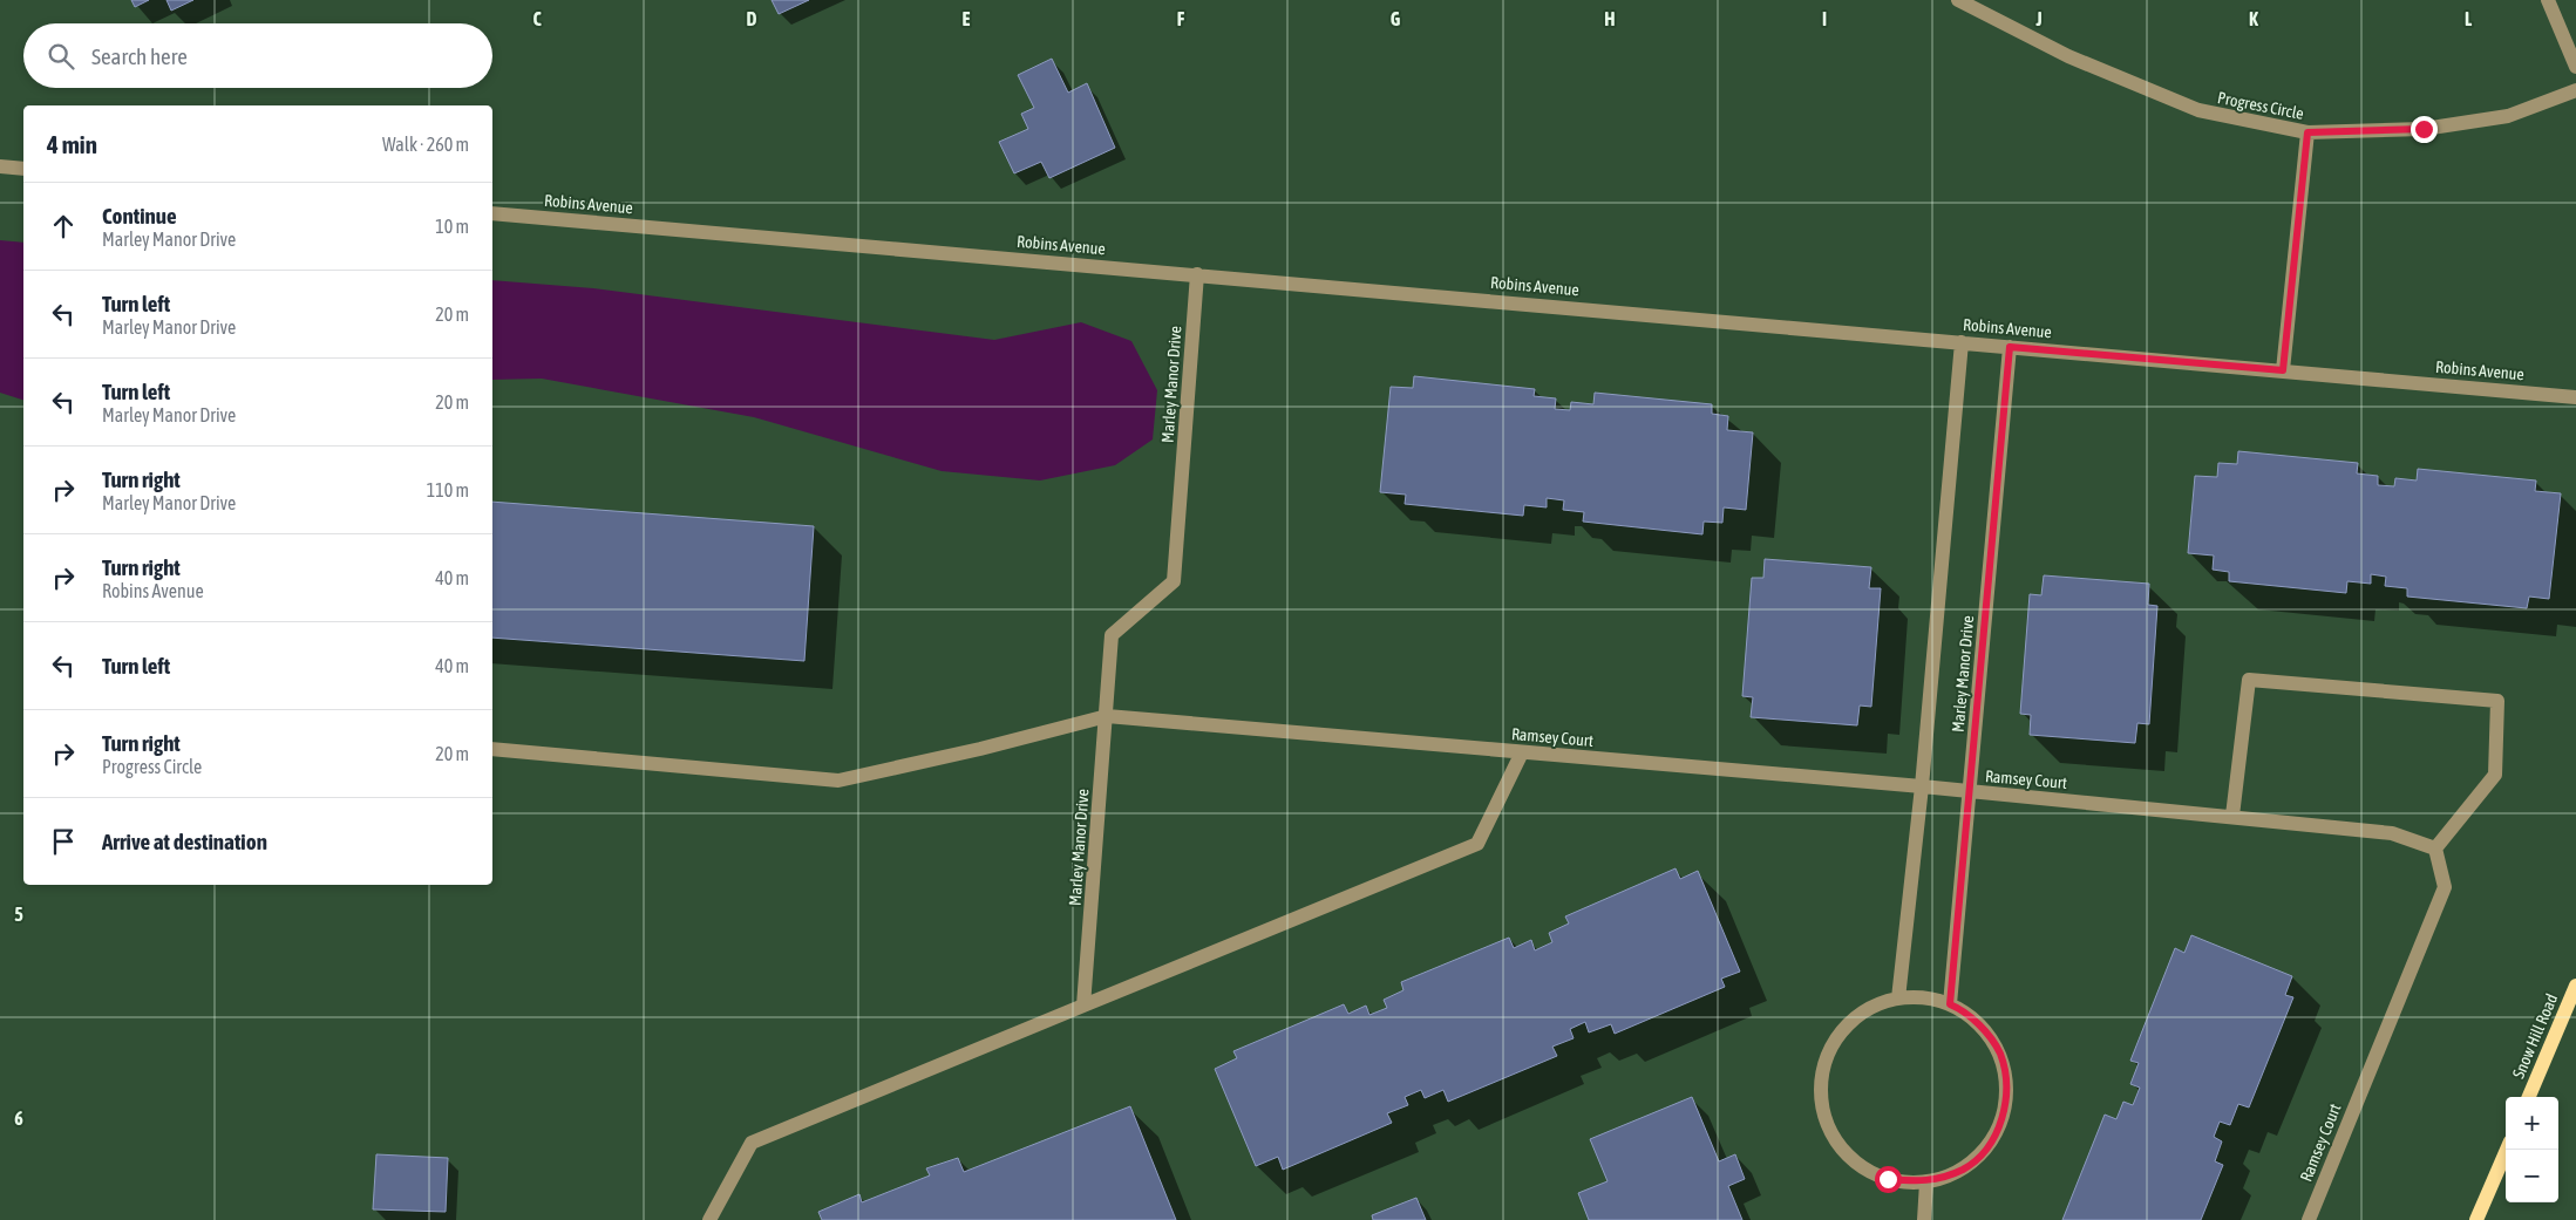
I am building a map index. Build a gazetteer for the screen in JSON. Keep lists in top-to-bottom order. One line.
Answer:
{"streets":{"main road":["Snow Hill Road"],"street":["Progress Circle","Robins Avenue","Marley Manor Drive","Ramsey Court"]},"crossings":[["Robins Avenue","Marley Manor Drive"],["Marley Manor Drive","Ramsey Court"]],"page":{"search":"Search here","heading":["4 min","Walk · 260 m"],"list":[["Continue","Marley Manor Drive","10 m"],["Turn left","Marley Manor Drive","20 m"],["Turn left","Marley Manor Drive","20 m"],["Turn right","Marley Manor Drive","110 m"],["Turn right","Robins Avenue","40 m"],["Turn left","40 m"],["Turn right","Progress Circle","20 m"],"Arrive at destination"],"map_buttons":["+","−"]},"grid":{"columns":["C","D","E","F","G","H","I","J","K","L"],"rows":["5","6"]}}
